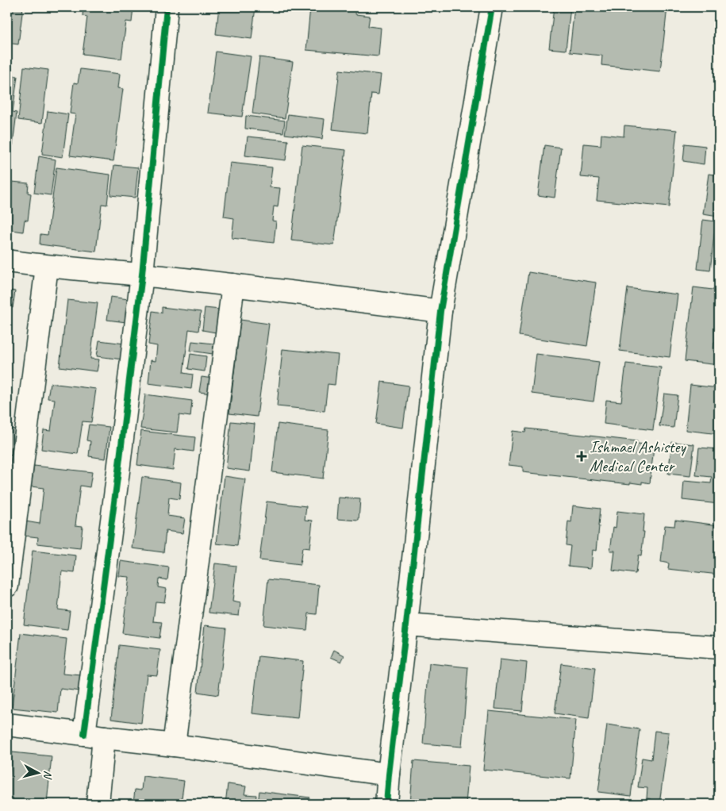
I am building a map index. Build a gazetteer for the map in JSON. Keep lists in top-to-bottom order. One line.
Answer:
{"places":{"health":["Ishmael Ashistey Medical Center"]},"north":"right"}
